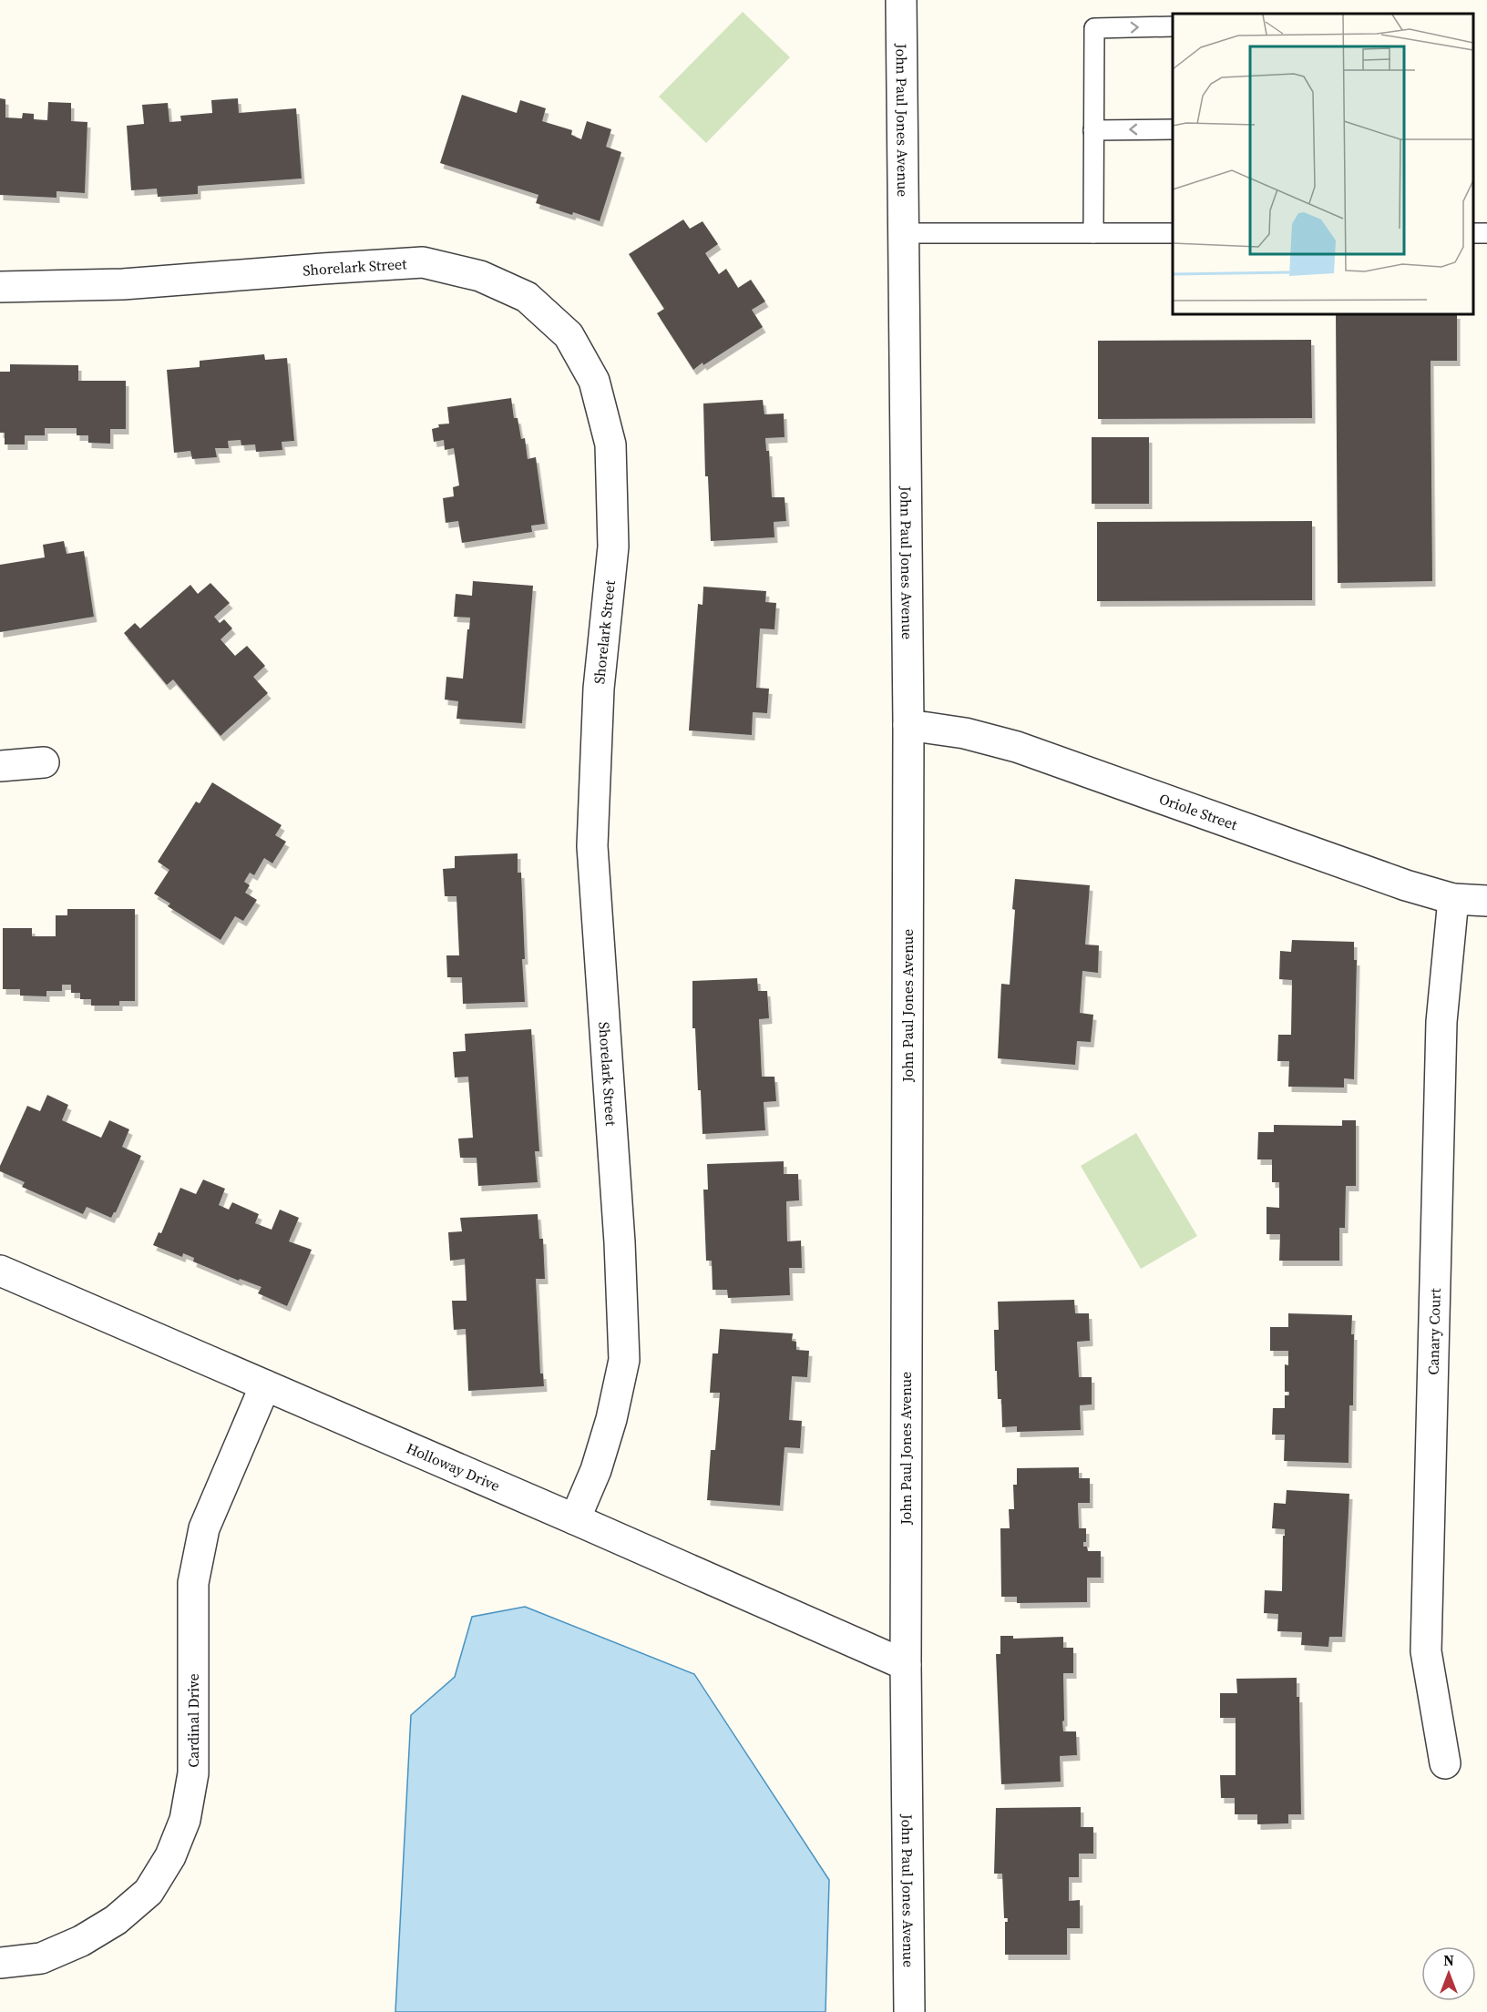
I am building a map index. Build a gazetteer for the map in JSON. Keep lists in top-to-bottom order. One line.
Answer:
{"streets":{"street":["John Paul Jones Avenue","Shorelark Street","Oriole Street","Canary Court","Holloway Drive","Cardinal Drive"]},"crossings":[["John Paul Jones Avenue","Oriole Street"],["John Paul Jones Avenue","Holloway Drive"],["Shorelark Street","Holloway Drive"],["Oriole Street","Canary Court"],["Holloway Drive","Cardinal Drive"]],"north":"top"}
